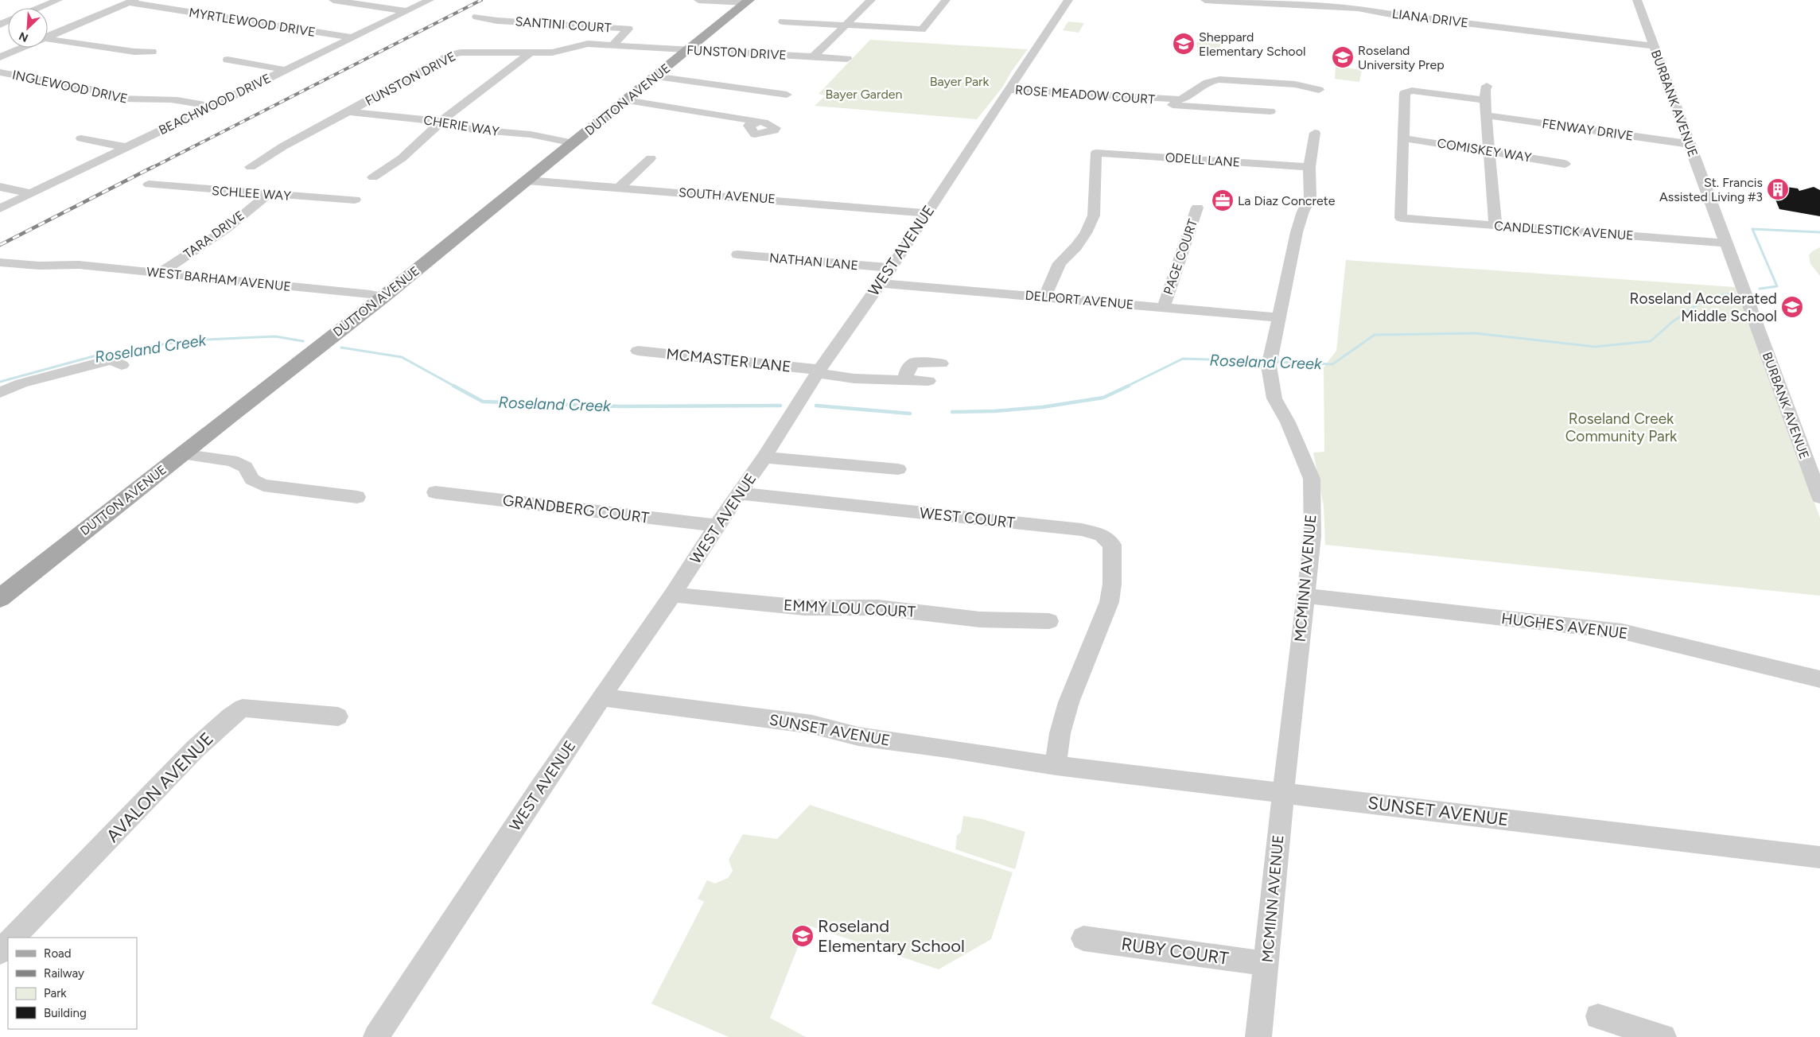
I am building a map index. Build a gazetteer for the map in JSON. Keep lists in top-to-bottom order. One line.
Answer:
{"streets":{"main road":["DUTTON AVENUE"],"street":["LIANA DRIVE","MYRTLEWOOD DRIVE","SANTINI COURT","FUNSTON DRIVE","INGLEWOOD DRIVE","ROSE MEADOW COURT","BURBANK AVENUE","BEACHWOOD DRIVE","CHERIE WAY","FENWAY DRIVE","COMISKEY WAY","ODELL LANE","SCHLEE WAY","SOUTH AVENUE","CANDLESTICK AVENUE","TARA DRIVE","WEST AVENUE","PAGE COURT","NATHAN LANE","WEST BARHAM AVENUE","DELPORT AVENUE","MCMASTER LANE","GRANDBERG COURT","WEST COURT","MCMINN AVENUE","EMMY LOU COURT","HUGHES AVENUE","SUNSET AVENUE","AVALON AVENUE","RUBY COURT"]},"crossings":[["LIANA DRIVE","BURBANK AVENUE"],["MYRTLEWOOD DRIVE","BEACHWOOD DRIVE"],["SANTINI COURT","FUNSTON DRIVE"],["FUNSTON DRIVE","DUTTON AVENUE"],["FUNSTON DRIVE","CHERIE WAY"],["INGLEWOOD DRIVE","BEACHWOOD DRIVE"],["ROSE MEADOW COURT","WEST AVENUE"],["DUTTON AVENUE","CHERIE WAY"],["DUTTON AVENUE","SOUTH AVENUE"],["DUTTON AVENUE","WEST BARHAM AVENUE"],["BURBANK AVENUE","FENWAY DRIVE"],["BURBANK AVENUE","CANDLESTICK AVENUE"],["COMISKEY WAY","CANDLESTICK AVENUE"],["ODELL LANE","DELPORT AVENUE"],["ODELL LANE","MCMINN AVENUE"],["SCHLEE WAY","TARA DRIVE"],["SOUTH AVENUE","WEST AVENUE"],["TARA DRIVE","WEST BARHAM AVENUE"],["WEST AVENUE","NATHAN LANE"],["WEST AVENUE","DELPORT AVENUE"],["WEST AVENUE","MCMASTER LANE"],["WEST AVENUE","GRANDBERG COURT"],["WEST AVENUE","WEST COURT"],["WEST AVENUE","EMMY LOU COURT"],["WEST AVENUE","SUNSET AVENUE"],["PAGE COURT","DELPORT AVENUE"],["DELPORT AVENUE","MCMINN AVENUE"],["WEST COURT","SUNSET AVENUE"],["MCMINN AVENUE","HUGHES AVENUE"],["MCMINN AVENUE","SUNSET AVENUE"],["MCMINN AVENUE","RUBY COURT"]],"water":["Roseland Creek"],"parks":["Bayer Park","Bayer Garden","Roseland Creek Community Park"],"places":{"school or university":["Sheppard Elementary School","Roseland University Prep","Roseland Accelerated Middle School","Roseland Elementary School"],"building":["St. Francis Assisted Living #3"],"office":["La Diaz Concrete"]},"legend":["Road","Railway","Park","Building"],"north":"bottom left"}
